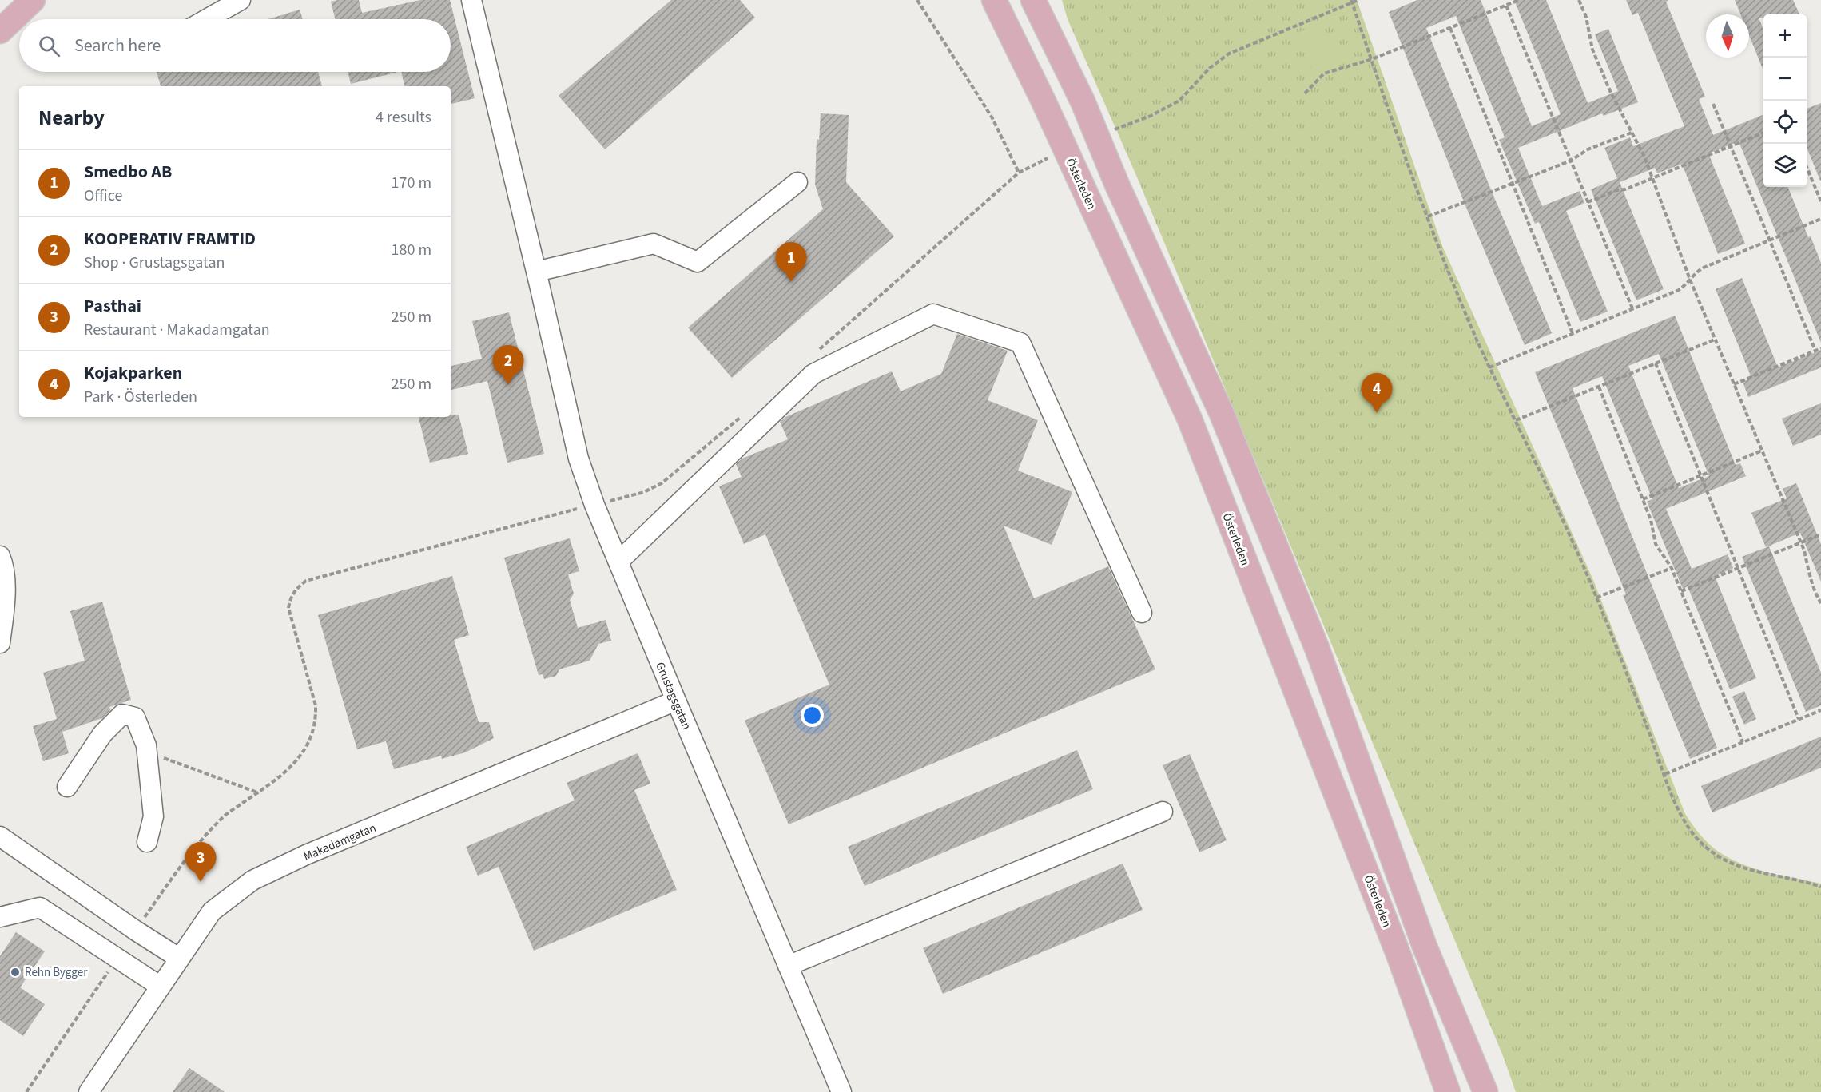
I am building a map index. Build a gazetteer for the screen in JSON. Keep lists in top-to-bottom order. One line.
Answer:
{"streets":{"main road":["Österleden"],"street":["Grustagsgatan","Makadamgatan"]},"crossings":[["Grustagsgatan","Makadamgatan"]],"places":["Rehn Bygger"],"north":"bottom","page":{"map_buttons":["+","−"],"search":"Search here","heading":["Nearby","4 results"],"list":[{"mark":"1","name":"Smedbo AB","note":"Office","value":"170 m"},{"mark":"2","name":"KOOPERATIV FRAMTID","note":"Shop · Grustagsgatan","value":"180 m"},{"mark":"3","name":"Pasthai","note":"Restaurant · Makadamgatan","value":"250 m"},{"mark":"4","name":"Kojakparken","note":"Park · Österleden","value":"250 m"}],"pins":["1","2","4","3"]}}
